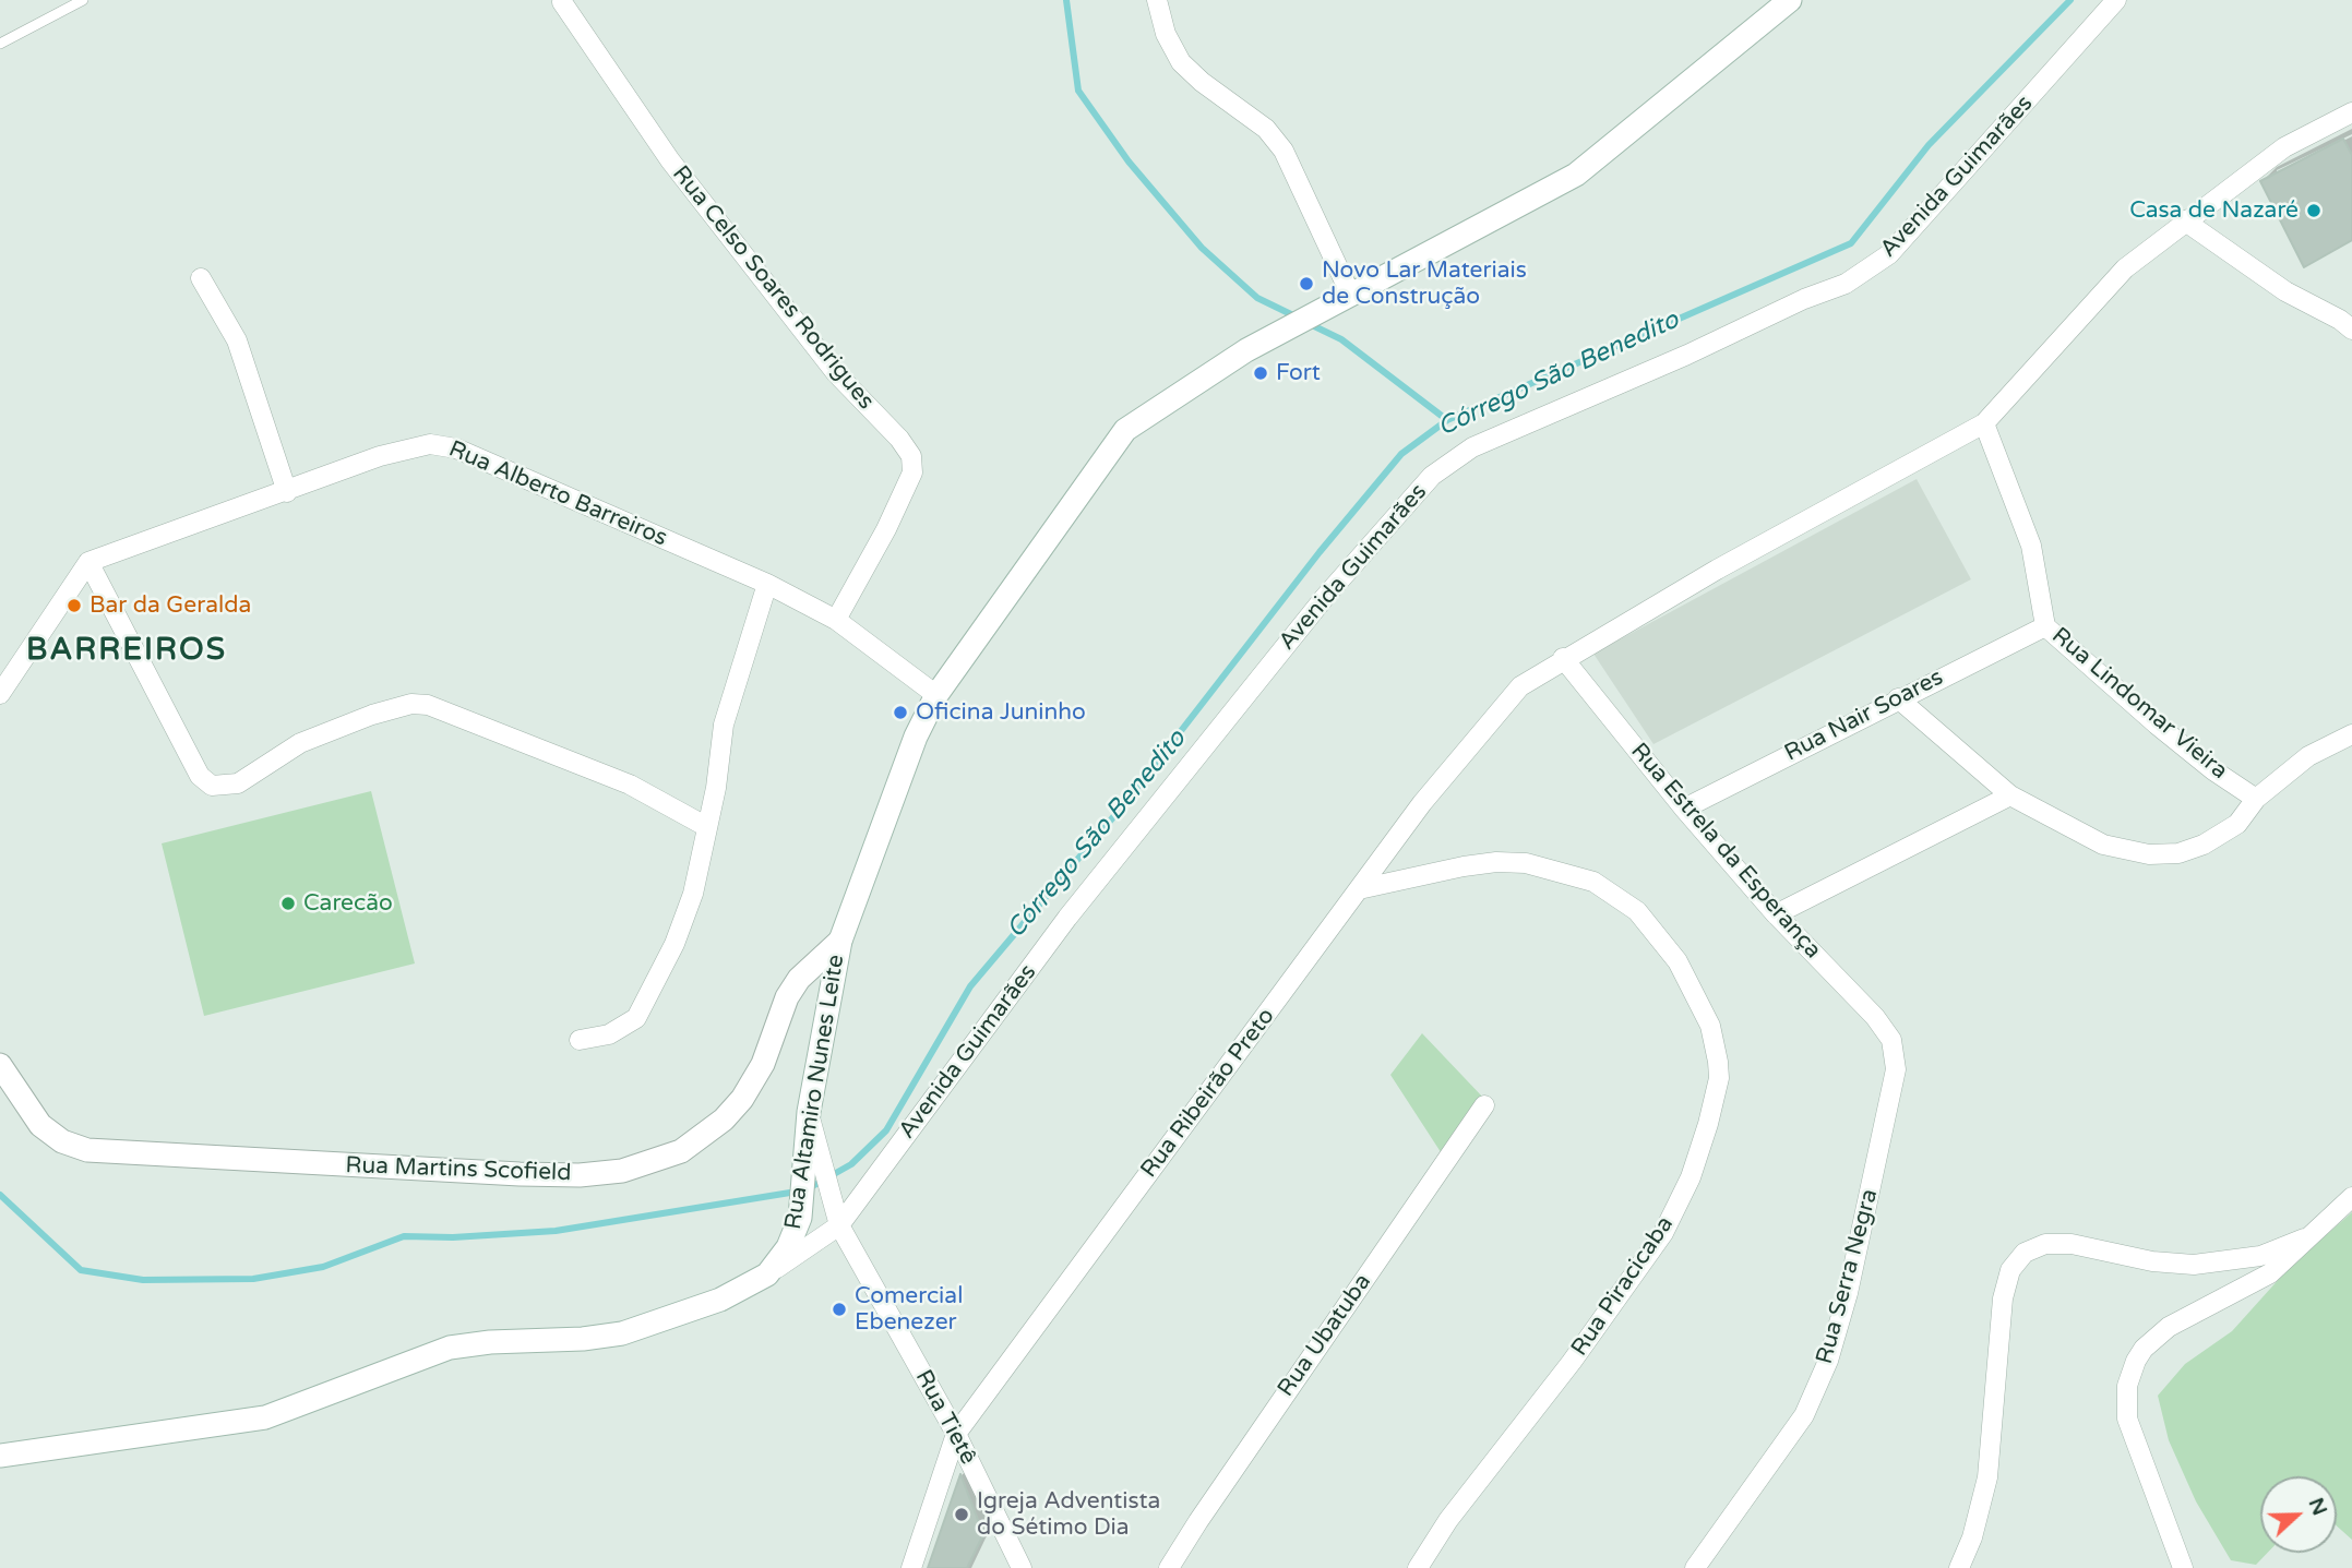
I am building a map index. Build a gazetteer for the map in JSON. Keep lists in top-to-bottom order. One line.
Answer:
{"streets":{"main road":["Rua Altamiro Nunes Leite","Rua Martins Scofield"],"street":["Avenida Guimarães","Rua Celso Soares Rodrigues","Rua Alberto Barreiros","Rua Lindomar Vieira","Rua Nair Soares","Rua Estrela da Esperança","Rua Ribeirão Preto","Rua Serra Negra","Rua Piracicaba","Rua Ubatuba","Rua Tietê"]},"crossings":[["Avenida Guimarães","Rua Tietê"],["Rua Celso Soares Rodrigues","Rua Alberto Barreiros"],["Rua Alberto Barreiros","Rua Altamiro Nunes Leite"],["Rua Lindomar Vieira","Rua Nair Soares"],["Rua Lindomar Vieira","Rua Ribeirão Preto"],["Rua Nair Soares","Rua Estrela da Esperança"],["Rua Estrela da Esperança","Rua Ribeirão Preto"],["Rua Estrela da Esperança","Rua Serra Negra"],["Rua Altamiro Nunes Leite","Rua Martins Scofield"],["Rua Altamiro Nunes Leite","Rua Tietê"],["Rua Ribeirão Preto","Rua Piracicaba"],["Rua Ribeirão Preto","Rua Tietê"]],"districts":["BARREIROS"],"water":["Córrego São Benedito"],"places":["Casa de Nazaré","Novo Lar Materiais de Construção","Fort","Bar da Geralda","Oficina Juninho","Carecão","Comercial Ebenezer","Igreja Adventista do Sétimo Dia"],"north":"right"}
